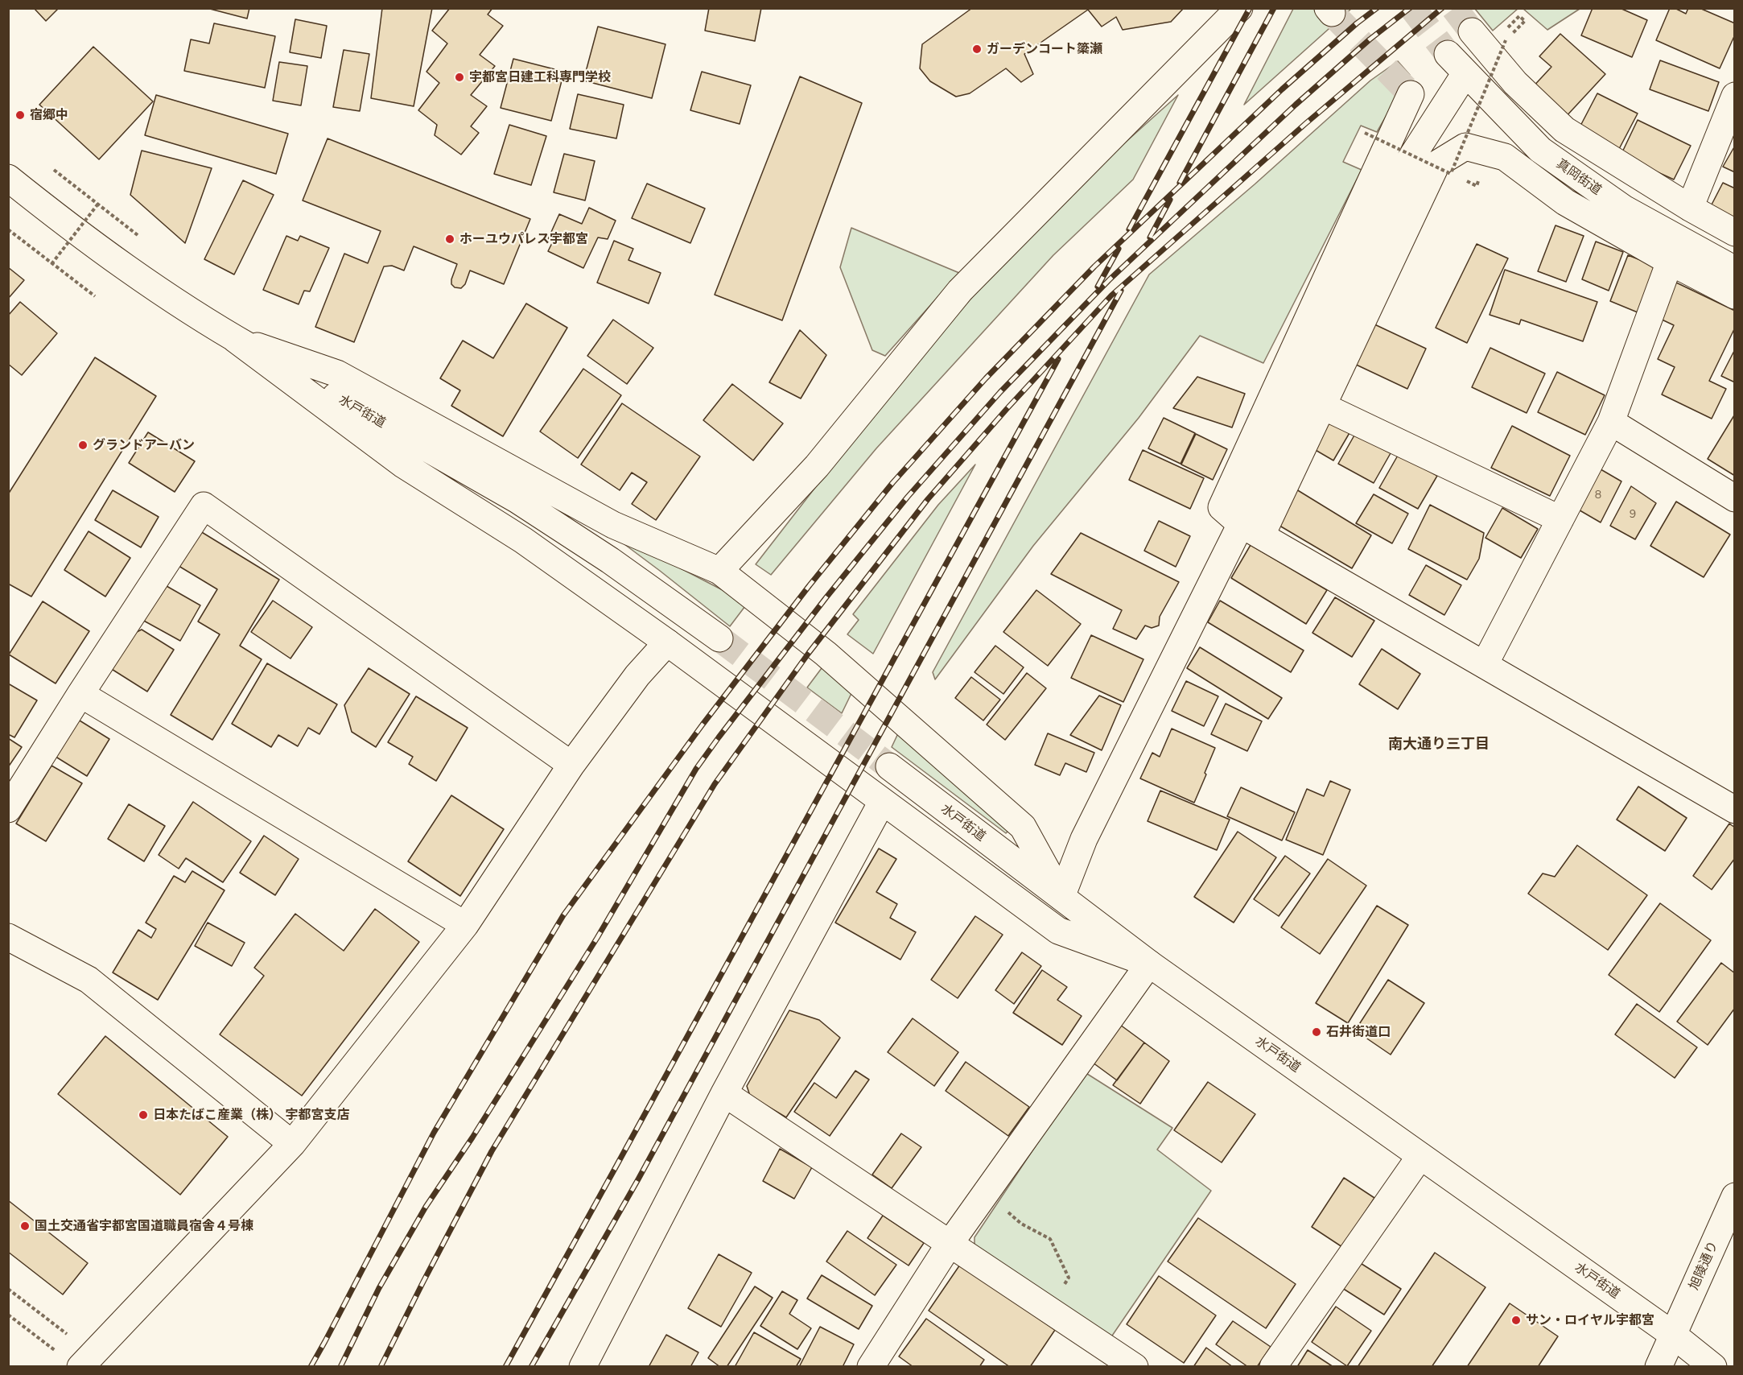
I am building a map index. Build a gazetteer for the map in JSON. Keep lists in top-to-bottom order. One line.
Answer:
{"streets":{"street":["真岡街道","水戸街道","旭陵通り"]},"crossings":[["水戸街道","旭陵通り"]],"districts":["南大通り三丁目"],"places":["ガーデンコート簗瀬","宇都宮日建工科専門学校","宿郷中","ホーユウパレス宇都宮","グランドアーバン","石井街道口","日本たばこ産業（株） 宇都宮支店","国土交通省宇都宮国道職員宿舎４号棟","サン・ロイヤル宇都宮"],"house_numbers":["8","9"]}
